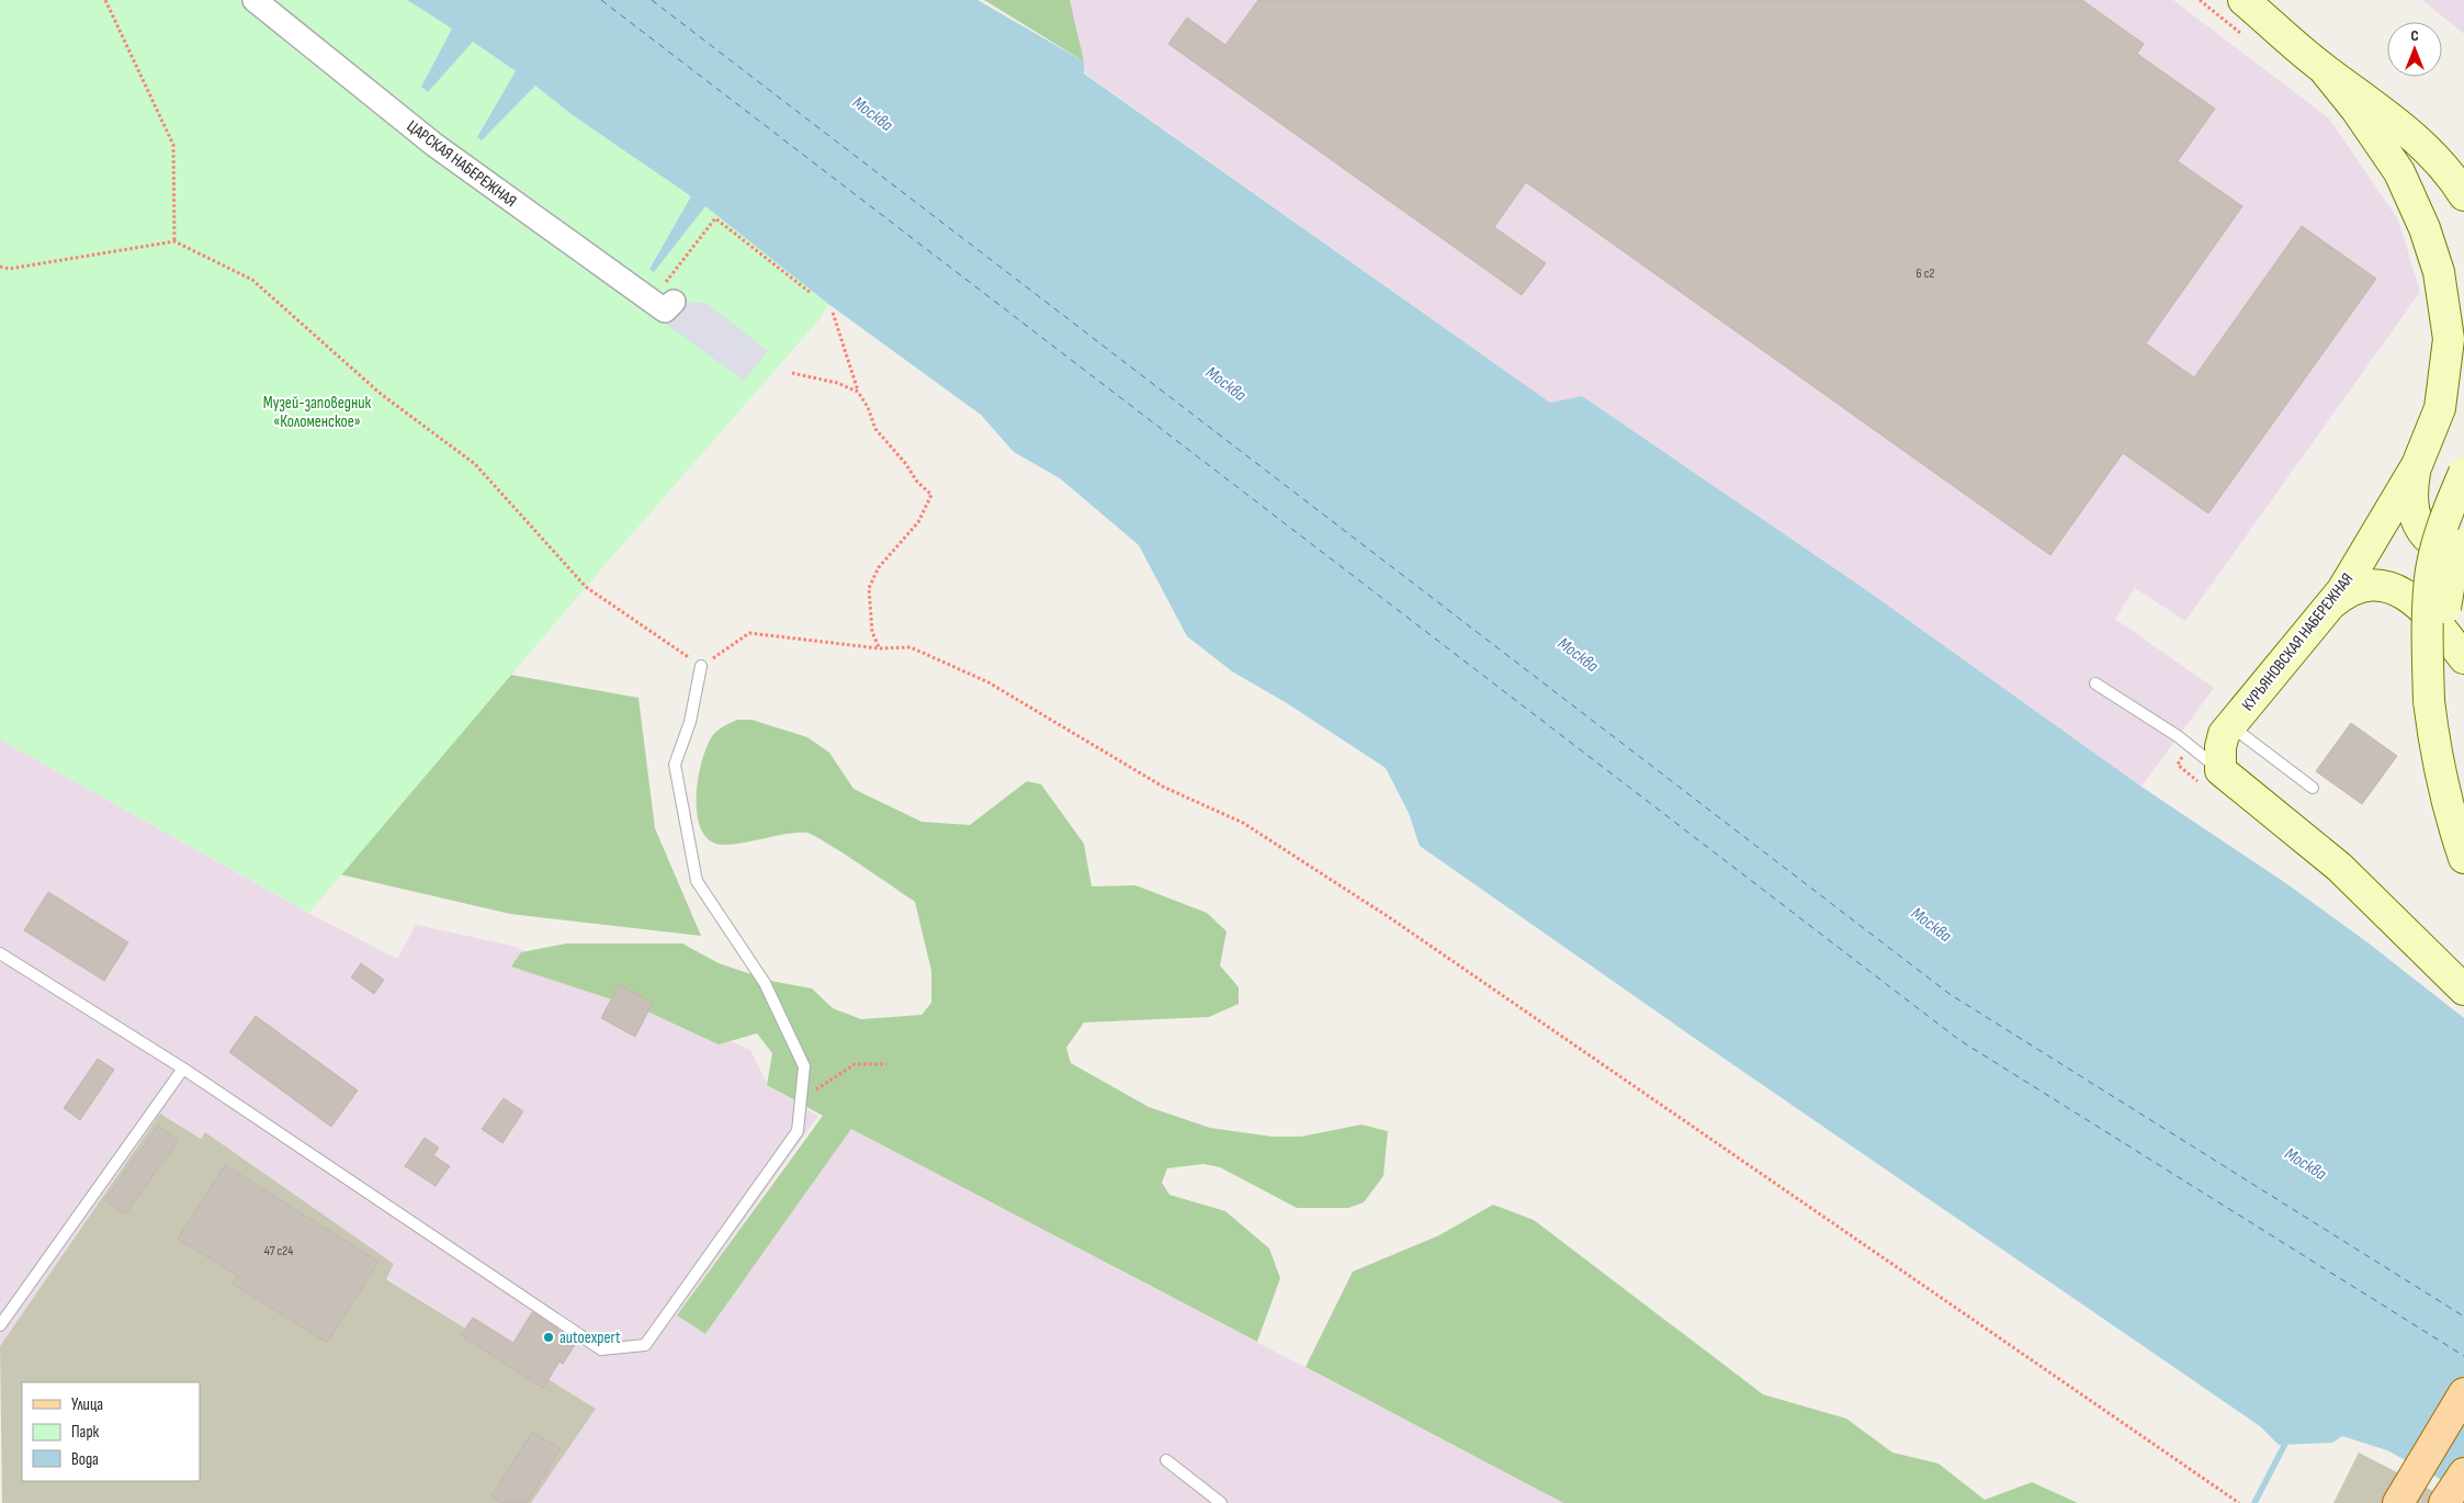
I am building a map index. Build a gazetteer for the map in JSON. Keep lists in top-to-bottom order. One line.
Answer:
{"streets":{"street":["ЦАРСКАЯ НАБЕРЕЖНАЯ","КУРЬЯНОВСКАЯ НАБЕРЕЖНАЯ"]},"water":["Москва"],"parks":["Музей-заповедник «Коломенское»"],"places":["autoexpert"],"house_numbers":["6 с2","47 с24"],"legend":["Улица","Парк","Вода"],"north":"top"}
